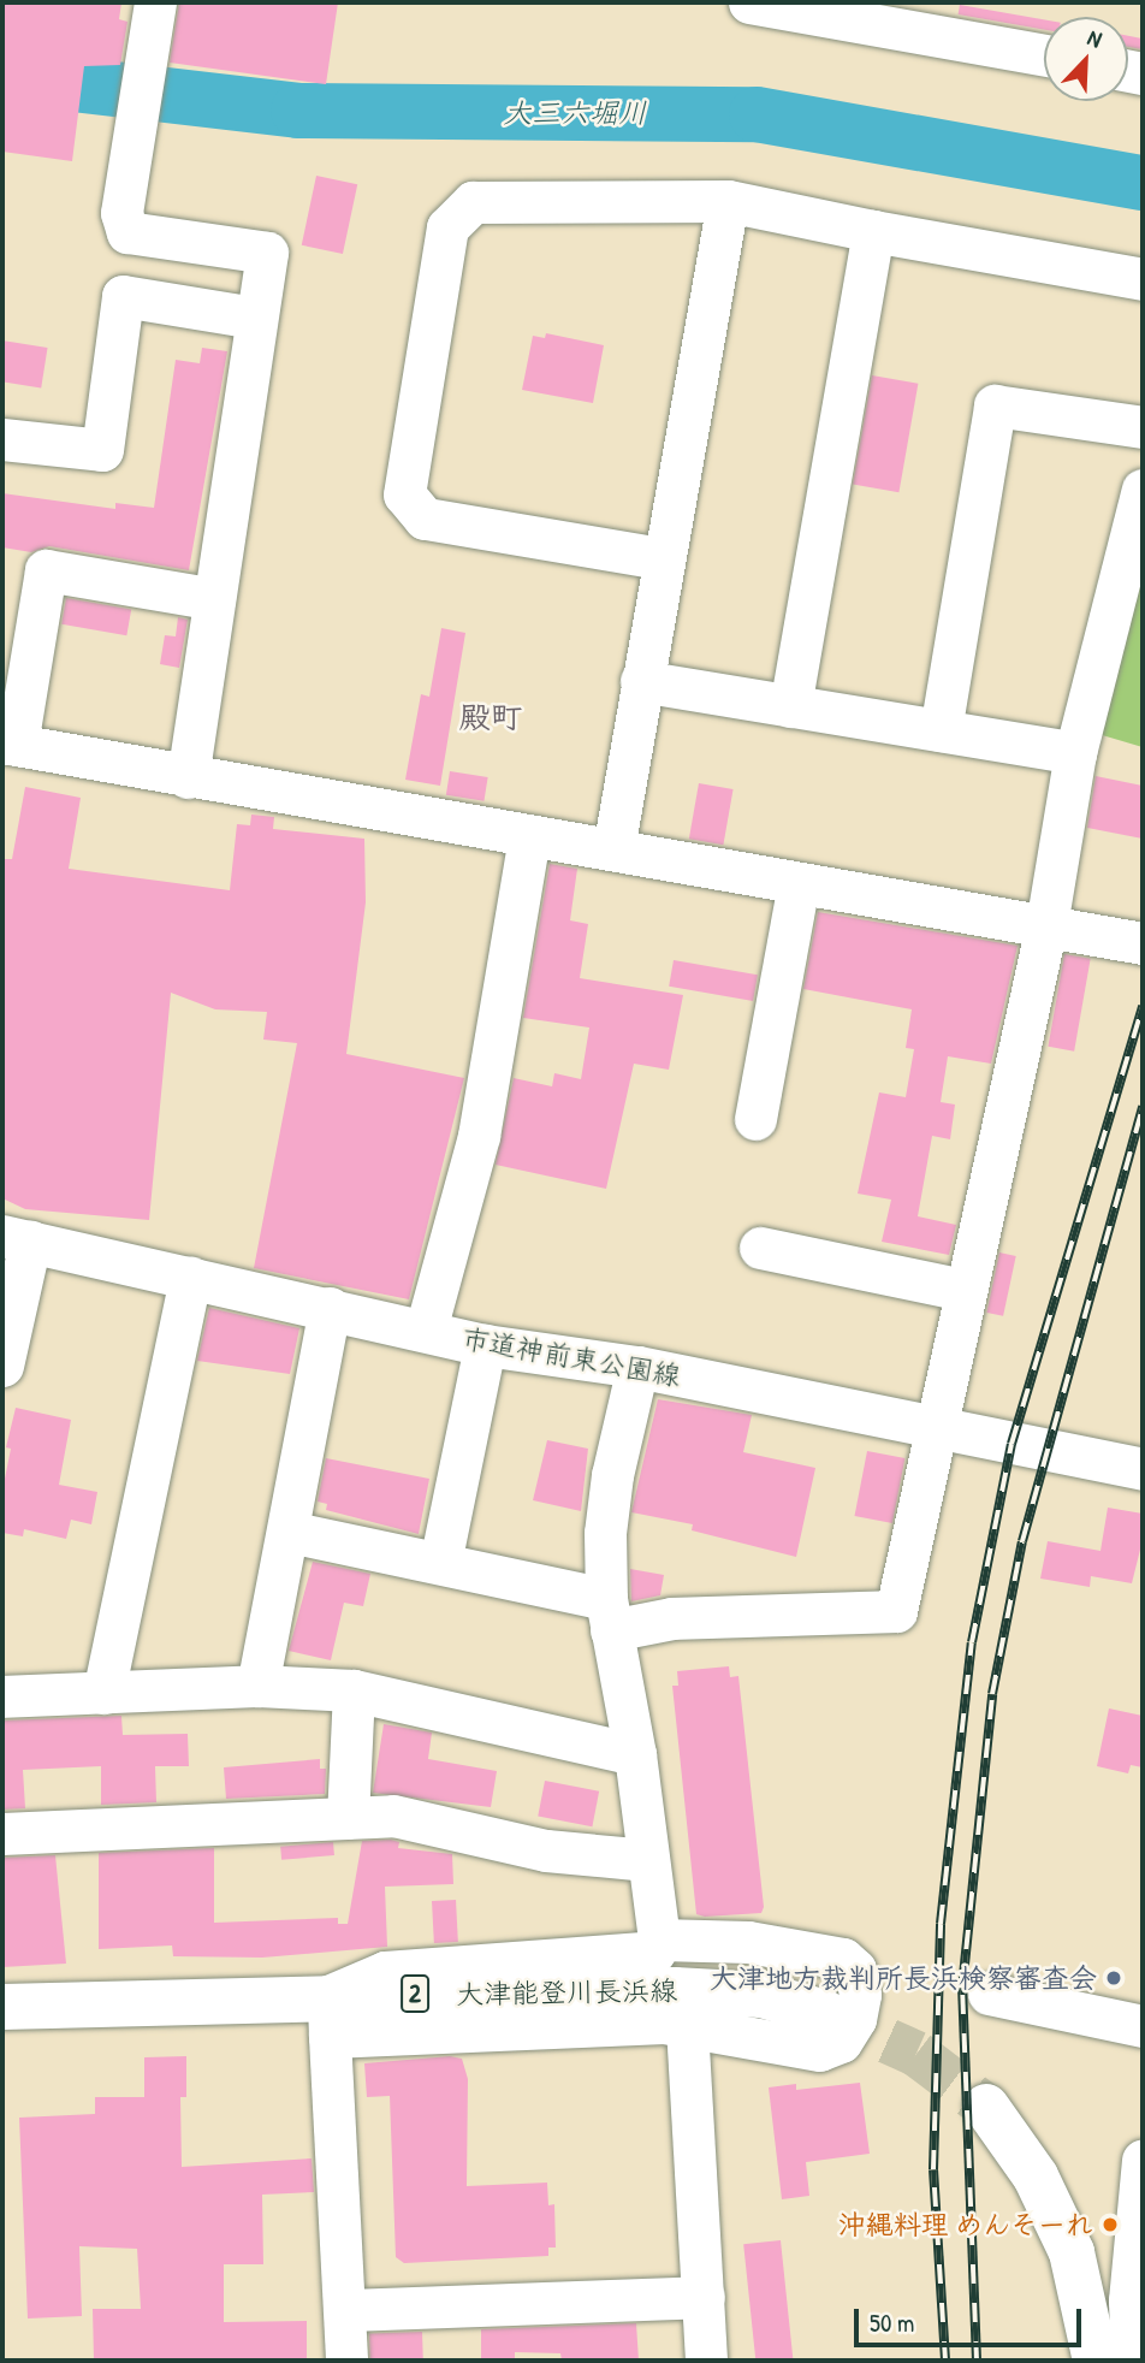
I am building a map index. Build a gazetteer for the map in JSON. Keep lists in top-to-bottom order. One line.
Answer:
{"streets":{"main road":["大津能登川長浜線","2"],"street":["市道神前東公園線"]},"districts":["殿町"],"water":["大三六堀川"],"places":["大津地方裁判所長浜検察審査会","沖縄料理 めんそーれ"],"scale_bar":"50 m","north":"top right"}
